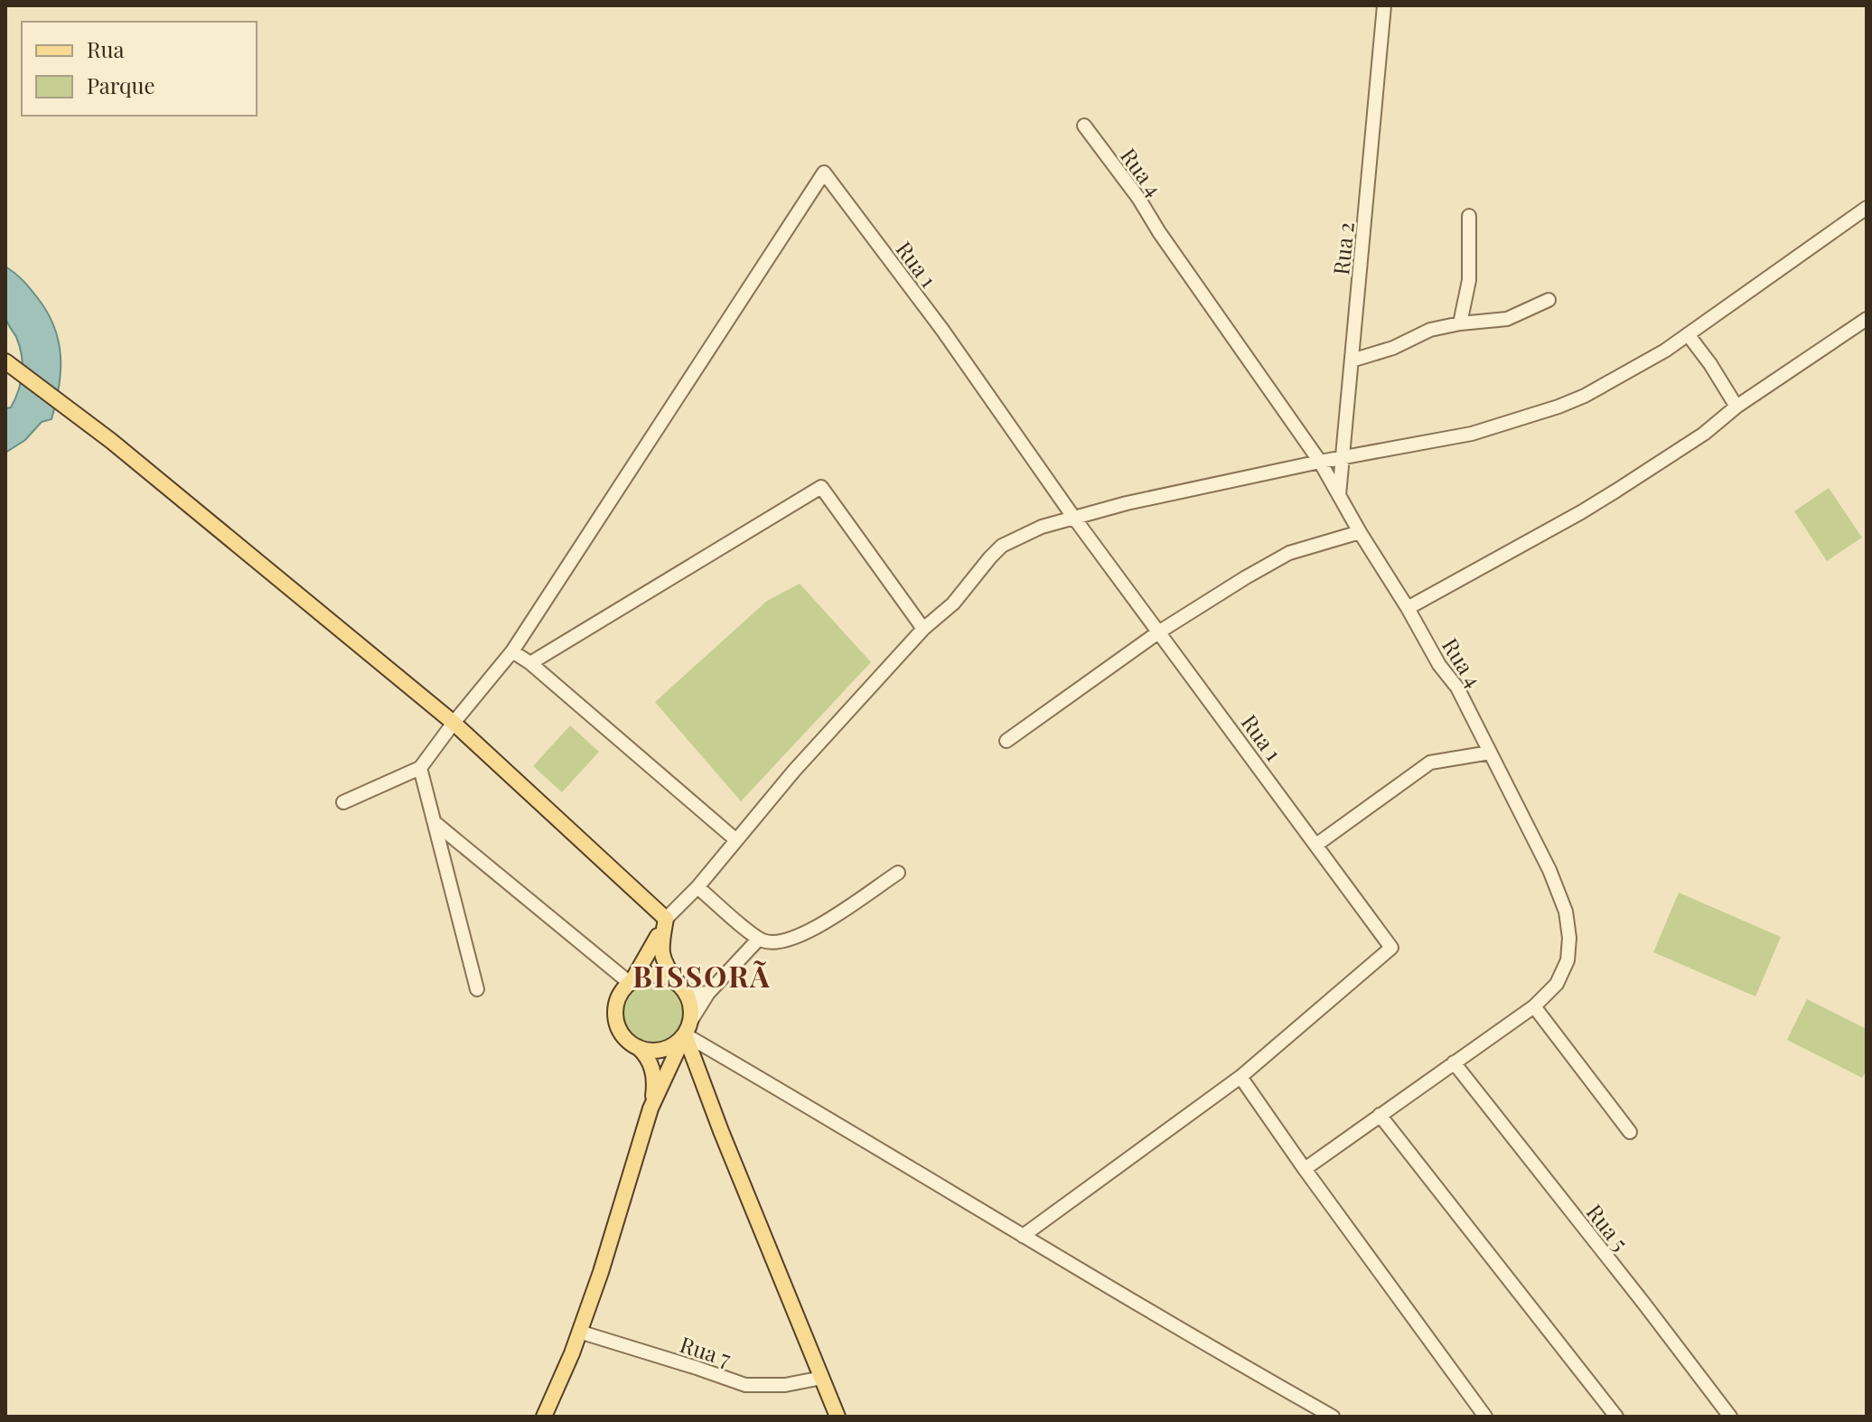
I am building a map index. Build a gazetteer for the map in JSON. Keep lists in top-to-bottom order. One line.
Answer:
{"streets":{"street":["Rua 4","Rua 2","Rua 1","Rua 5","Rua 7"]},"crossings":[["Rua 4","Rua 2"],["Rua 4","Rua 5"]],"districts":["BISSORÃ"],"legend":["Rua","Parque"]}
